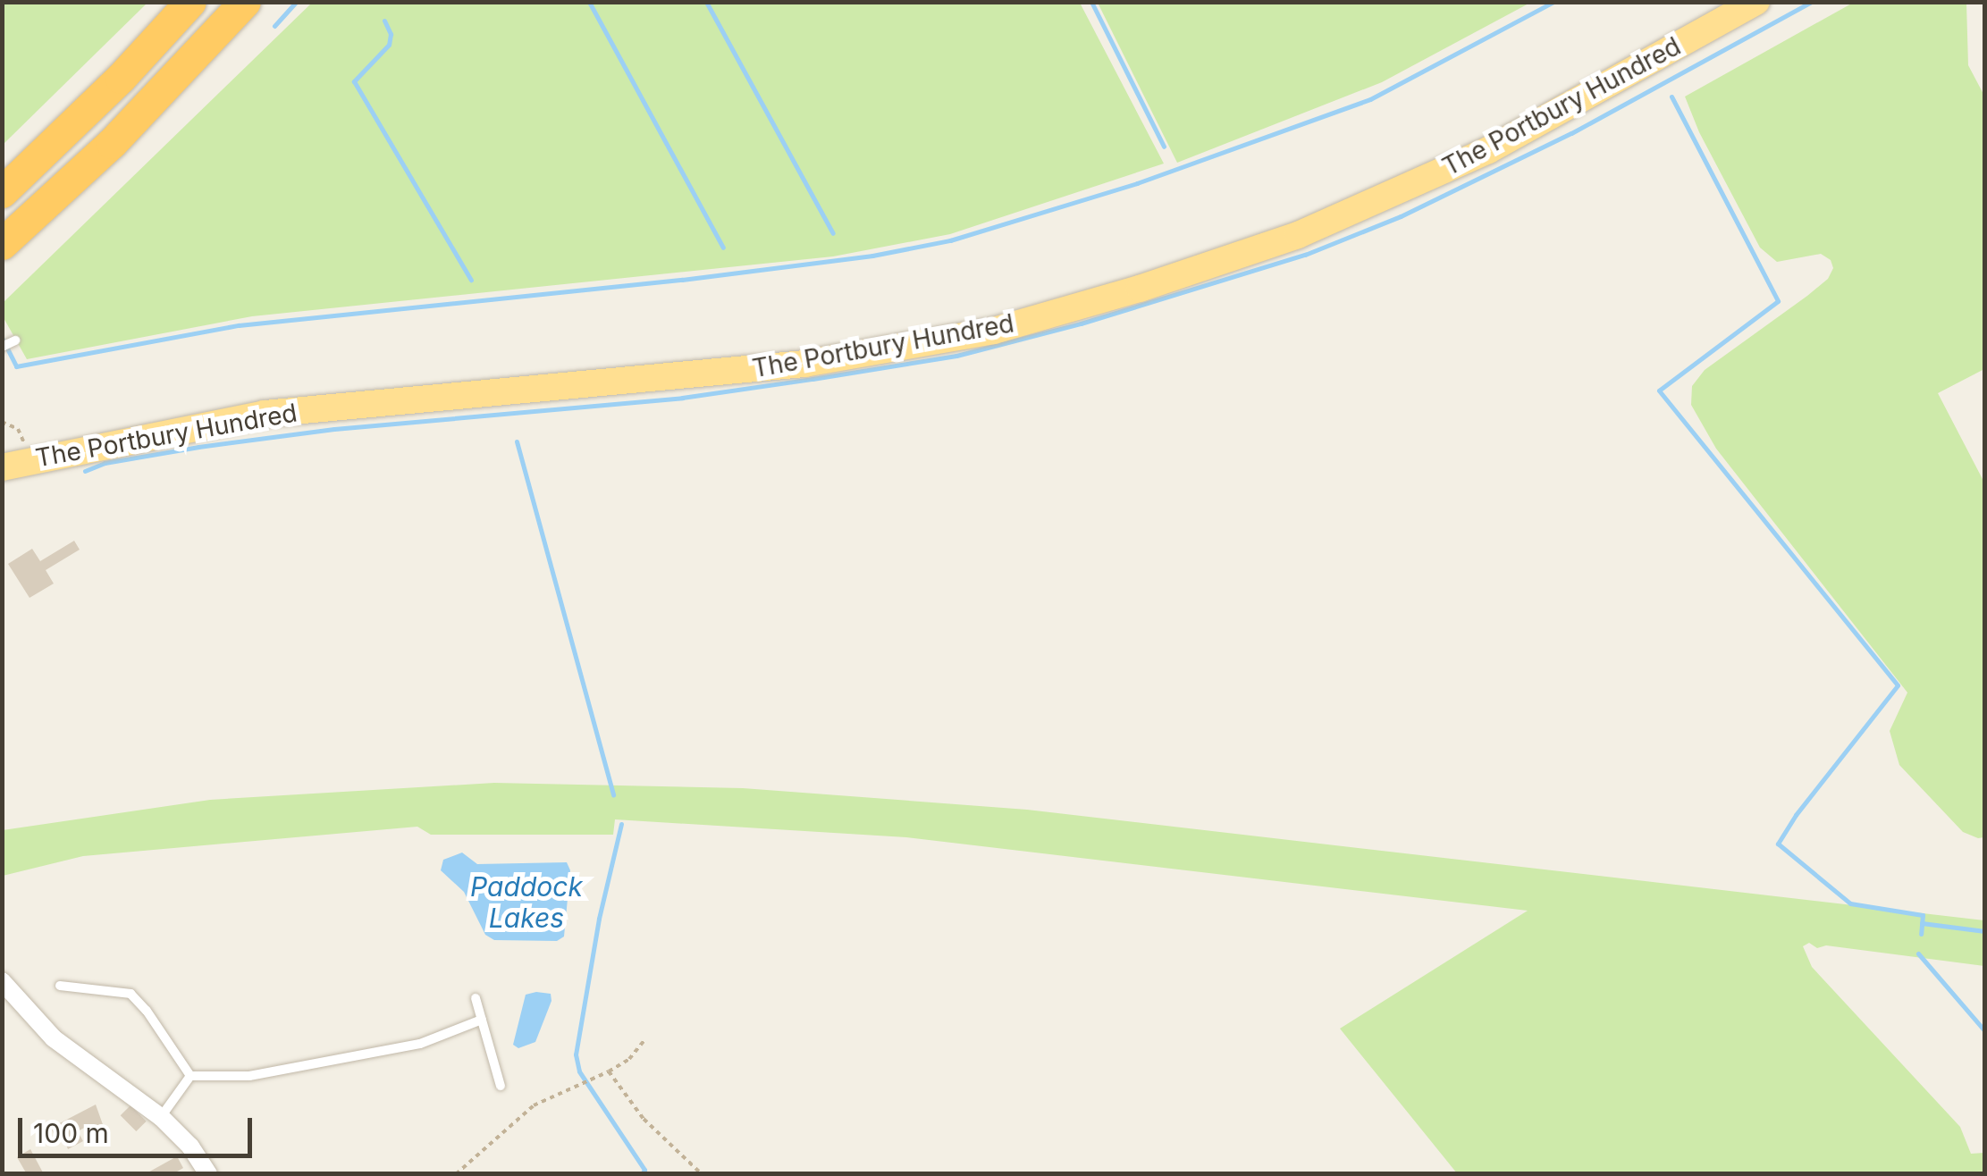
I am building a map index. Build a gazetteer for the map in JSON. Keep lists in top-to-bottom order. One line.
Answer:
{"streets":{"main road":["The Portbury Hundred"]},"water":["Paddock Lakes"],"scale_bar":"100 m"}
